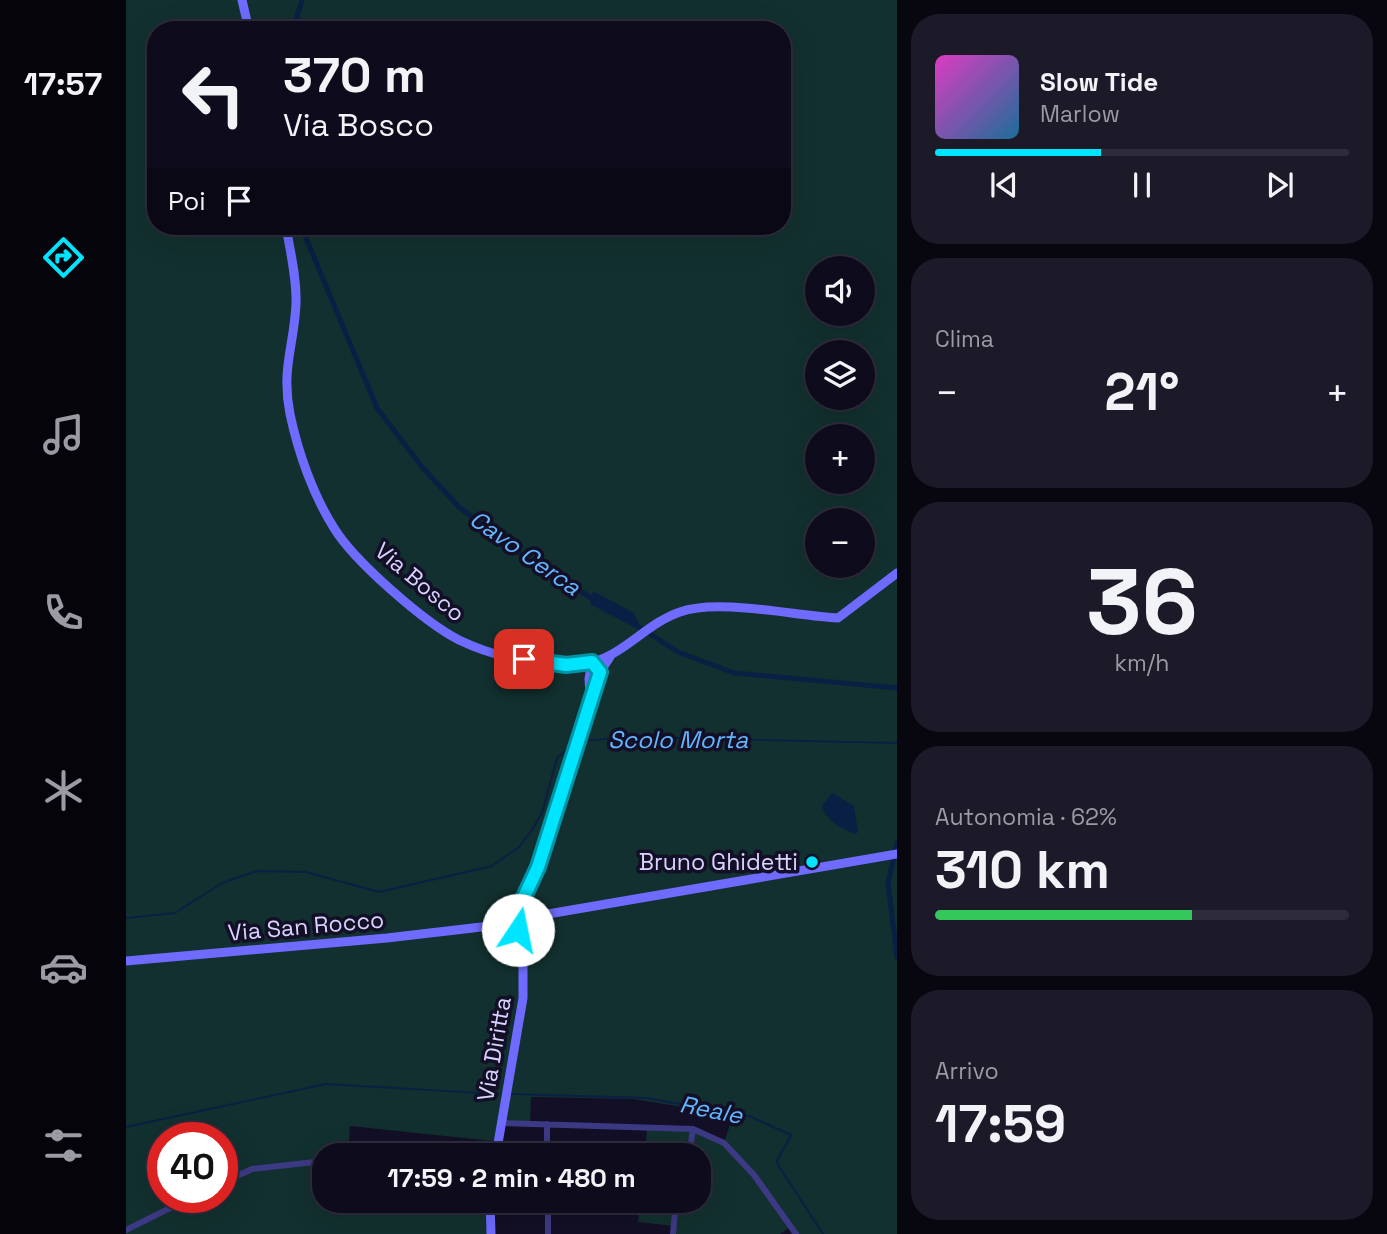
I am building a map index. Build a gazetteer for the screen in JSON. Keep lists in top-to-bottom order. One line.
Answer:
{"streets":{"street":["Via Bosco","Via San Rocco","Via Diritta"]},"crossings":[["Via San Rocco","Via Diritta"]],"water":["Cavo Cerca","Scolo Morta","Reale"],"places":["Bruno Ghidetti"],"page":{"tabs":"17:57","turn":["370 m","Via Bosco"],"song":["Slow Tide","Marlow"],"then":"Poi","map_buttons":["+","−"],"tile":["Clima",["36","km/h"],["Autonomia · 62%","310 km"],["Arrivo","17:59"]],"heat":["−","21°","+"],"limit":"40","trip":"17:59 · 2 min · 480 m"}}
